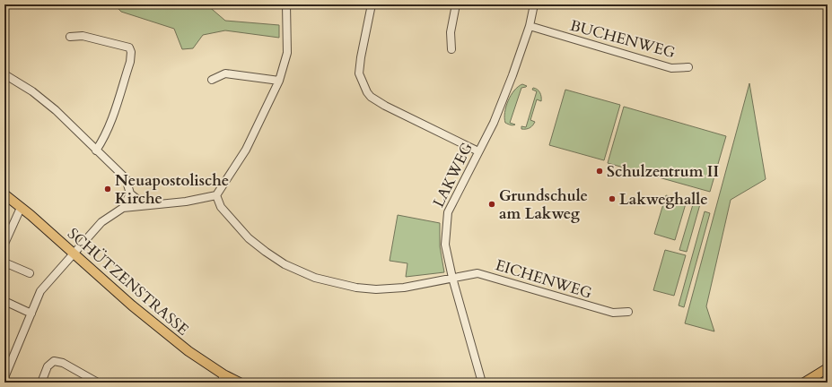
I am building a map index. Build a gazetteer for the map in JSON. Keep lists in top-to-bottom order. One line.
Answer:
{"streets":{"main road":["SCHÜTZENSTRASSE"],"street":["BUCHENWEG","LAKWEG","EICHENWEG"]},"crossings":[["BUCHENWEG","LAKWEG"],["LAKWEG","EICHENWEG"]],"places":["Schulzentrum II","Neuapostolische Kirche","Lakweghalle","Grundschule am Lakweg"]}
